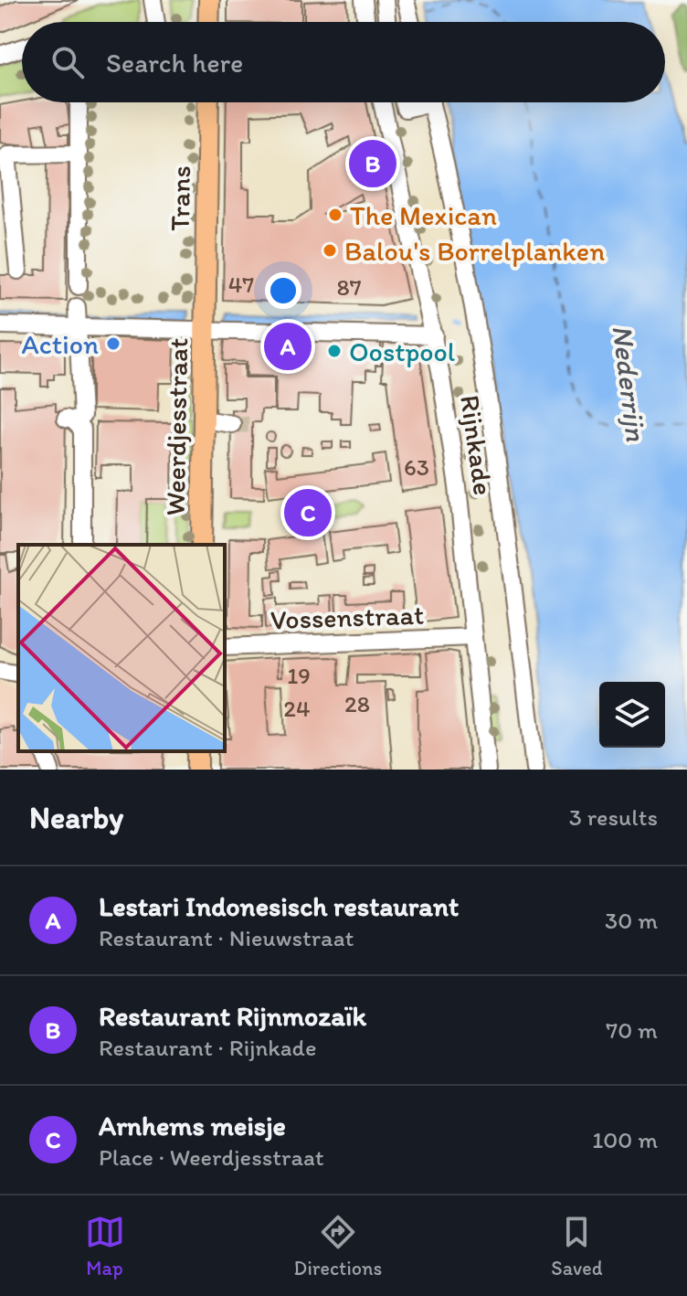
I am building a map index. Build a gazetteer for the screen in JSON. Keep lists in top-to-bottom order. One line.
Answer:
{"streets":{"main road":["Trans","Weerdjesstraat"],"street":["Rijnkade","Vossenstraat"]},"crossings":[["Trans","Weerdjesstraat"],["Rijnkade","Vossenstraat"]],"water":["Nederrijn"],"places":["The Mexican","Balou's Borrelplanken","Action","Oostpool"],"house_numbers":["47","87","63","19","28","24"],"page":{"search":"Search here","pins":["B","A","C"],"heading":["Nearby","3 results"],"list":[{"mark":"A","name":"Lestari Indonesisch restaurant","note":"Restaurant · Nieuwstraat","value":"30 m"},{"mark":"B","name":"Restaurant Rijnmozaïk","note":"Restaurant · Rijnkade","value":"70 m"},{"mark":"C","name":"Arnhems meisje","note":"Place · Weerdjesstraat","value":"100 m"}],"nav":["Map","Directions","Saved"]}}
